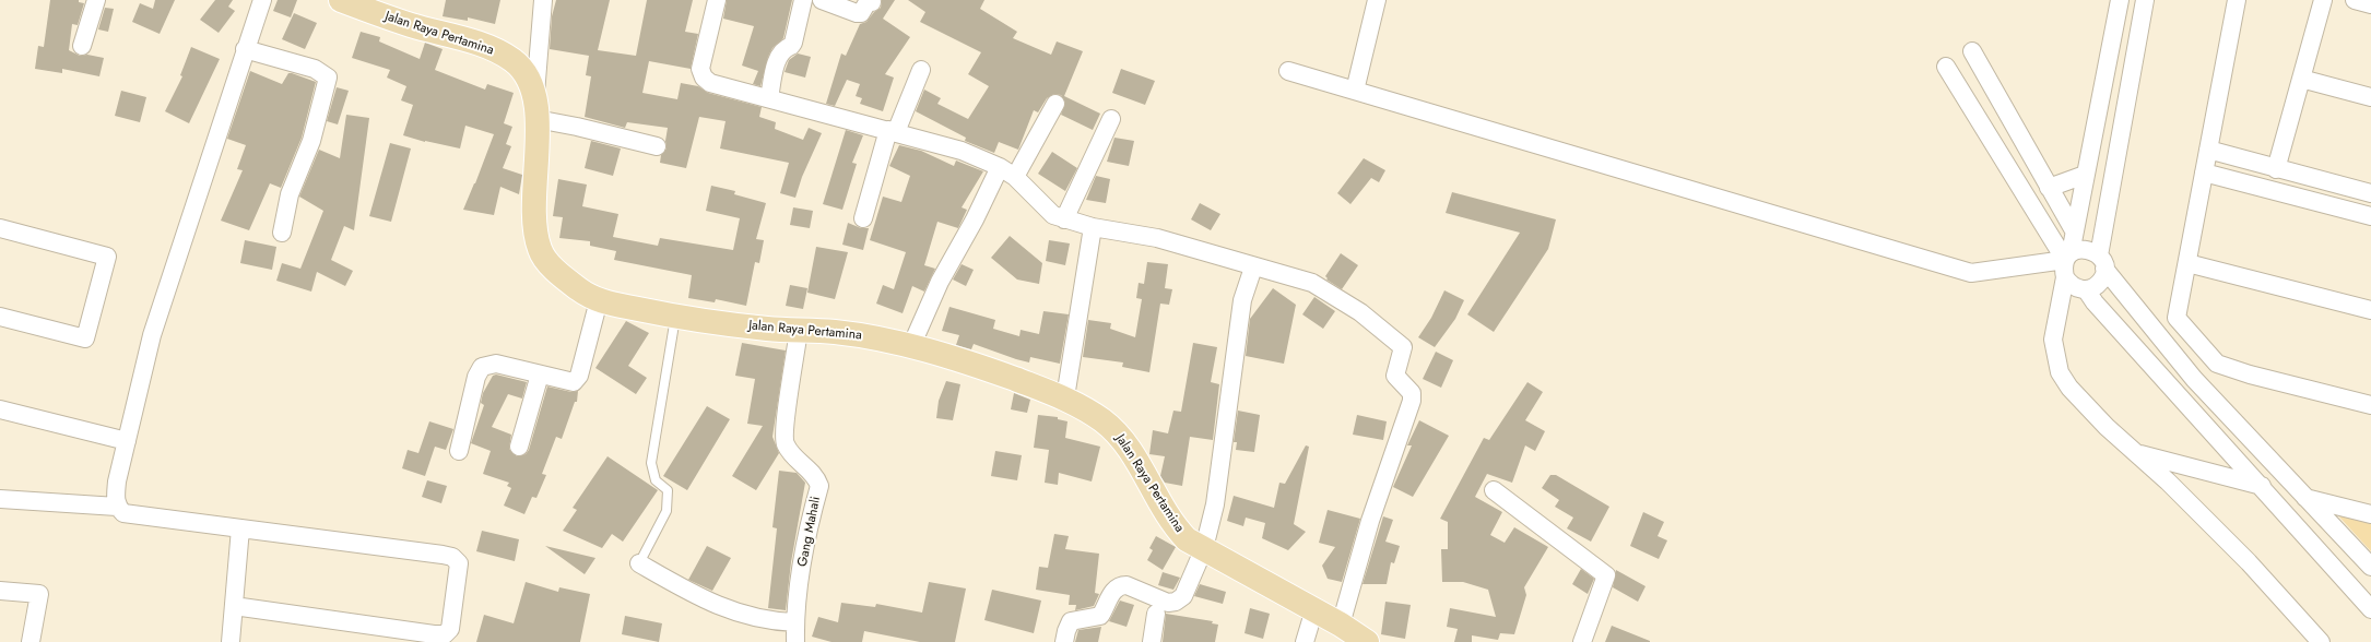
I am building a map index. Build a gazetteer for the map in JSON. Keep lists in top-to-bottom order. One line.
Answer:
{"streets":{"main road":["Jalan Raya Pertamina"],"street":["Gang Mahali"]},"crossings":[["Jalan Raya Pertamina","Gang Mahali"]]}
